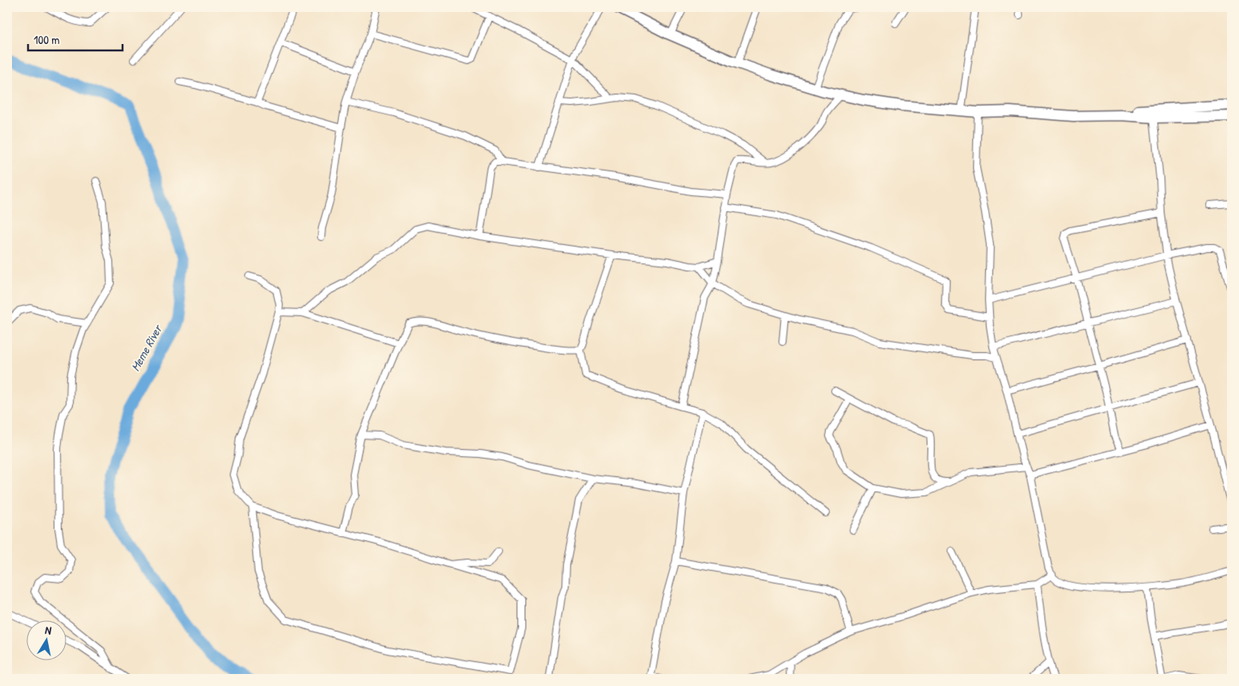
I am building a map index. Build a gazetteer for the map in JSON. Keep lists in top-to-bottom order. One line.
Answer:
{"water":["Meme River"],"scale_bar":"100 m","north":"top"}
